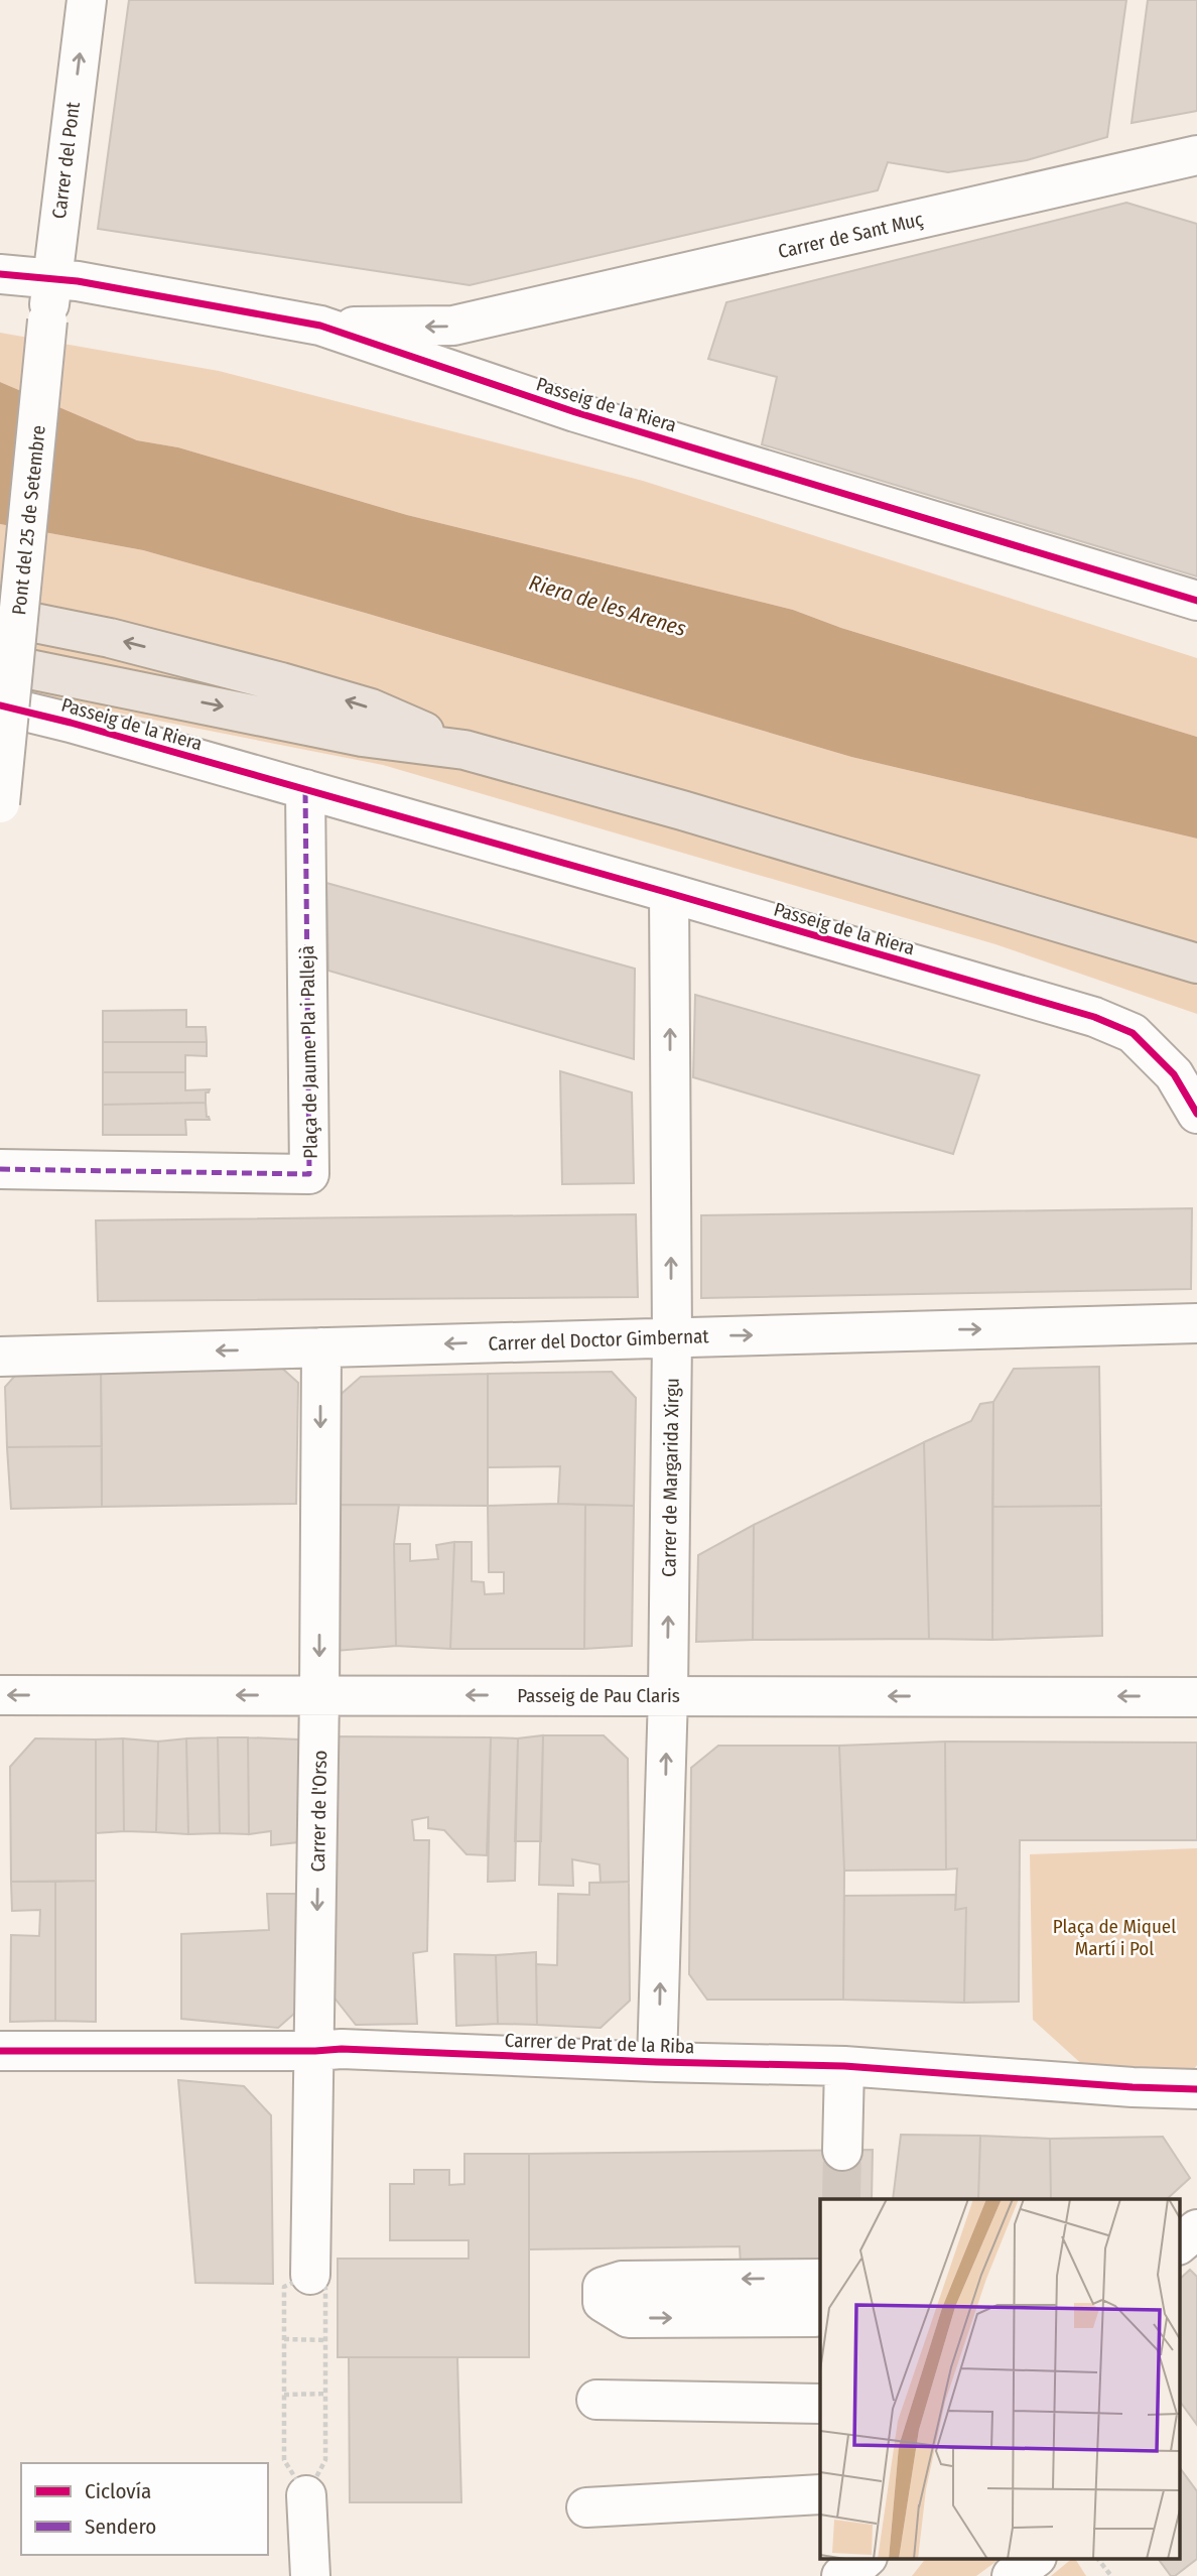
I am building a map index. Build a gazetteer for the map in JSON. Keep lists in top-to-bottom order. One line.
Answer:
{"streets":{"street":["Carrer del Pont","Carrer de Sant Muç","Passeig de la Riera","Pont del 25 de Setembre","Plaça de Jaume Pla i Pallejà","Carrer del Doctor Gimbernat","Carrer de Margarida Xirgu","Passeig de Pau Claris","Carrer de l'Orso","Carrer de Prat de la Riba"]},"crossings":[["Carrer del Pont","Passeig de la Riera"],["Carrer del Pont","Pont del 25 de Setembre"],["Carrer de Sant Muç","Passeig de la Riera"],["Passeig de la Riera","Plaça de Jaume Pla i Pallejà"],["Passeig de la Riera","Carrer de Margarida Xirgu"],["Carrer del Doctor Gimbernat","Carrer de Margarida Xirgu"],["Carrer del Doctor Gimbernat","Carrer de l'Orso"],["Carrer de Margarida Xirgu","Passeig de Pau Claris"],["Carrer de Margarida Xirgu","Carrer de Prat de la Riba"],["Passeig de Pau Claris","Carrer de l'Orso"],["Carrer de l'Orso","Carrer de Prat de la Riba"]],"one_way":["Carrer del Pont","Carrer de Margarida Xirgu","Passeig de Pau Claris","Carrer de l'Orso"],"water":["Riera de les Arenes"],"parks":["Plaça de Miquel Martí i Pol"],"legend":["Ciclovía","Sendero"]}
